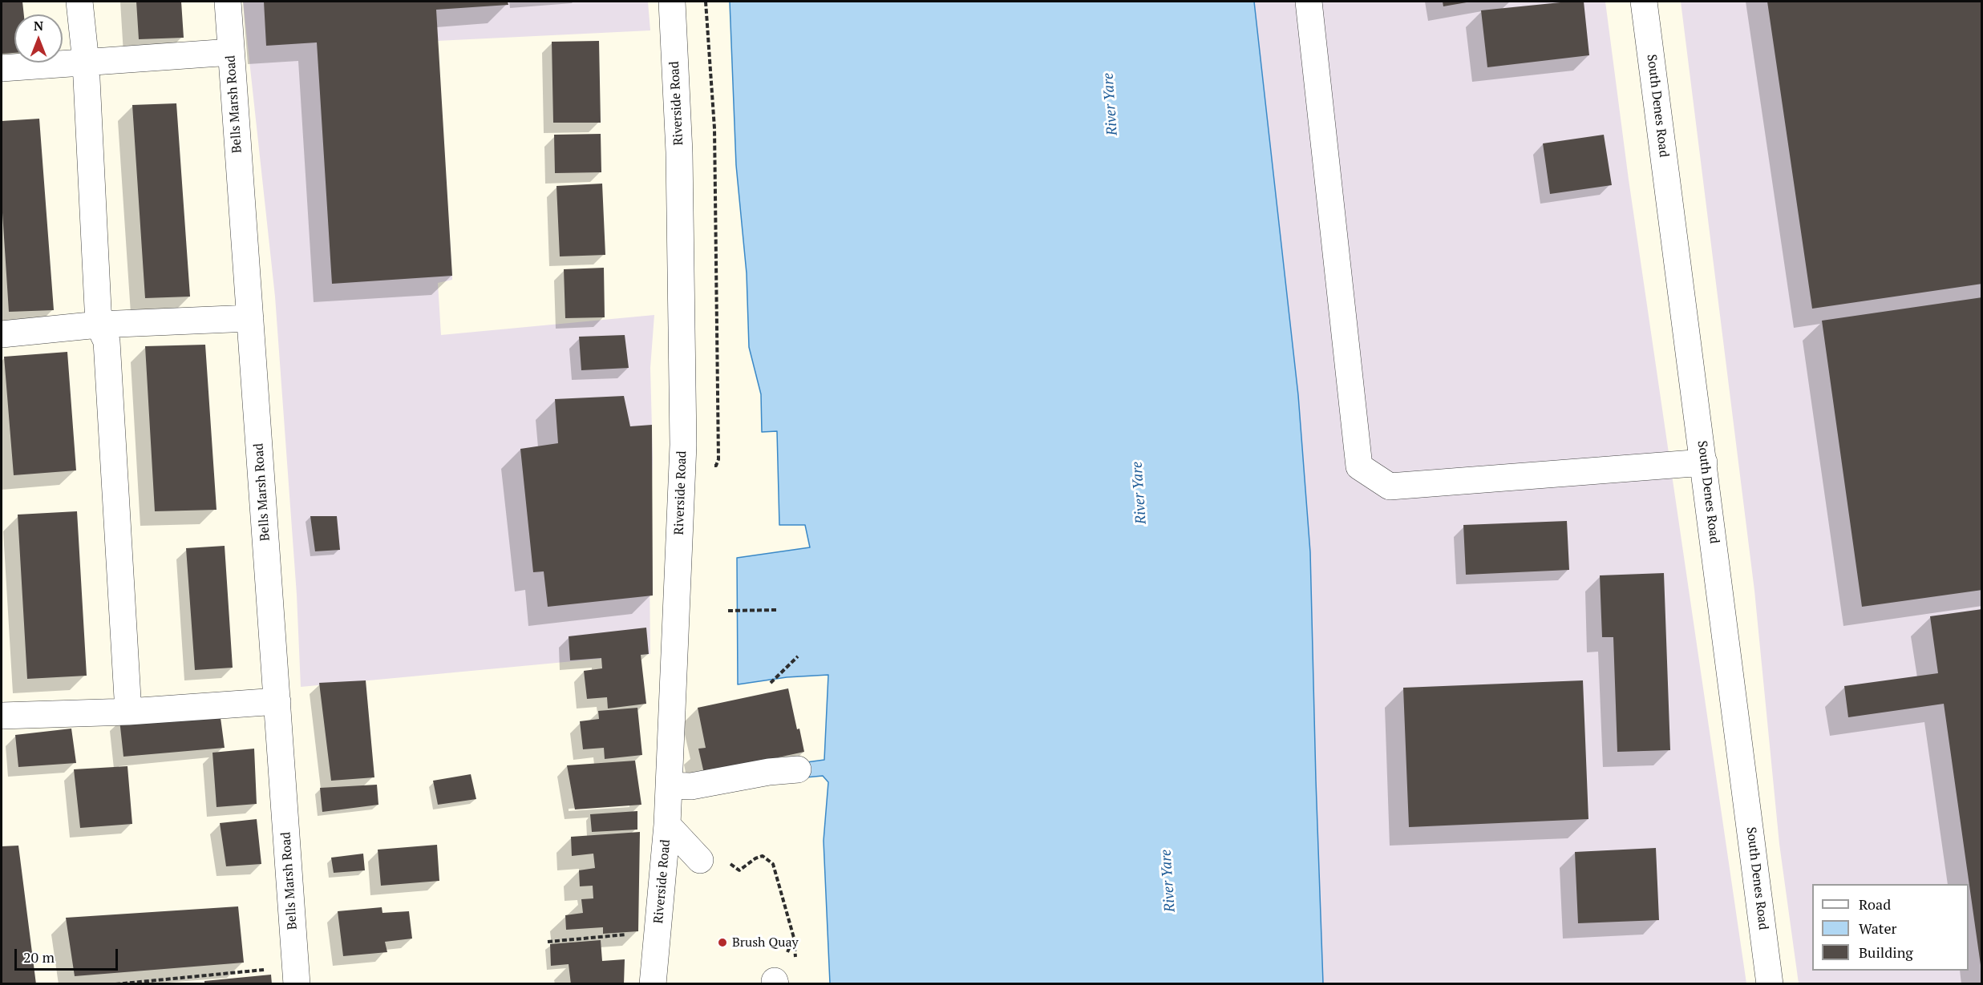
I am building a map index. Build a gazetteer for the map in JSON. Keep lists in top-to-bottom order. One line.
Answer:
{"streets":{"street":["Riverside Road","Bells Marsh Road","South Denes Road"]},"water":["River Yare"],"places":["Brush Quay"],"legend":["Road","Water","Building"],"scale_bar":"20 m","north":"top"}
